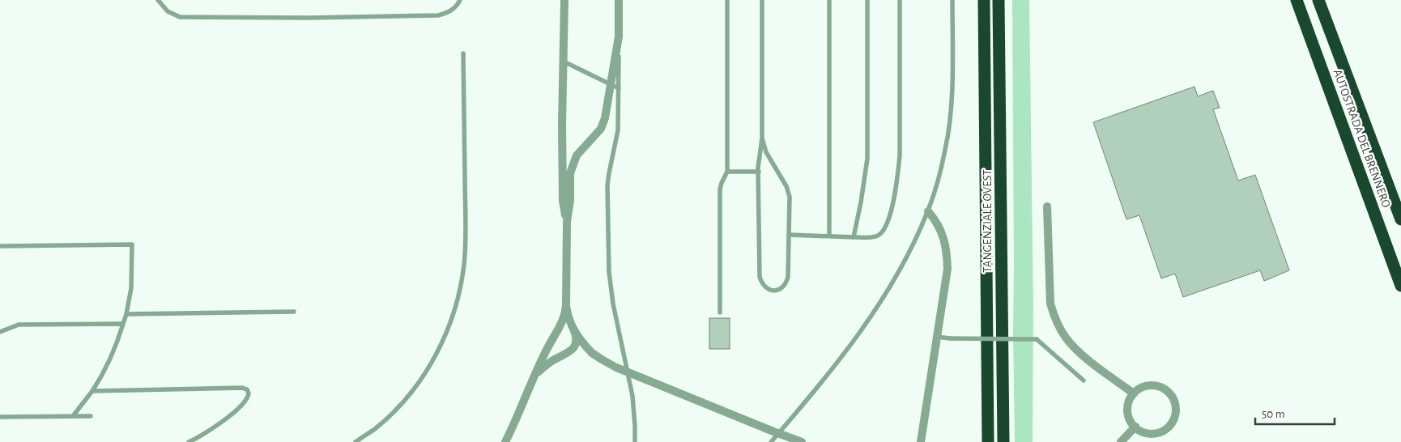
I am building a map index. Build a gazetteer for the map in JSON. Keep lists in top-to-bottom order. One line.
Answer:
{"streets":{"highway":["AUTOSTRADA DEL BRENNERO","TANGENZIALE OVEST"]},"scale_bar":"50 m"}
